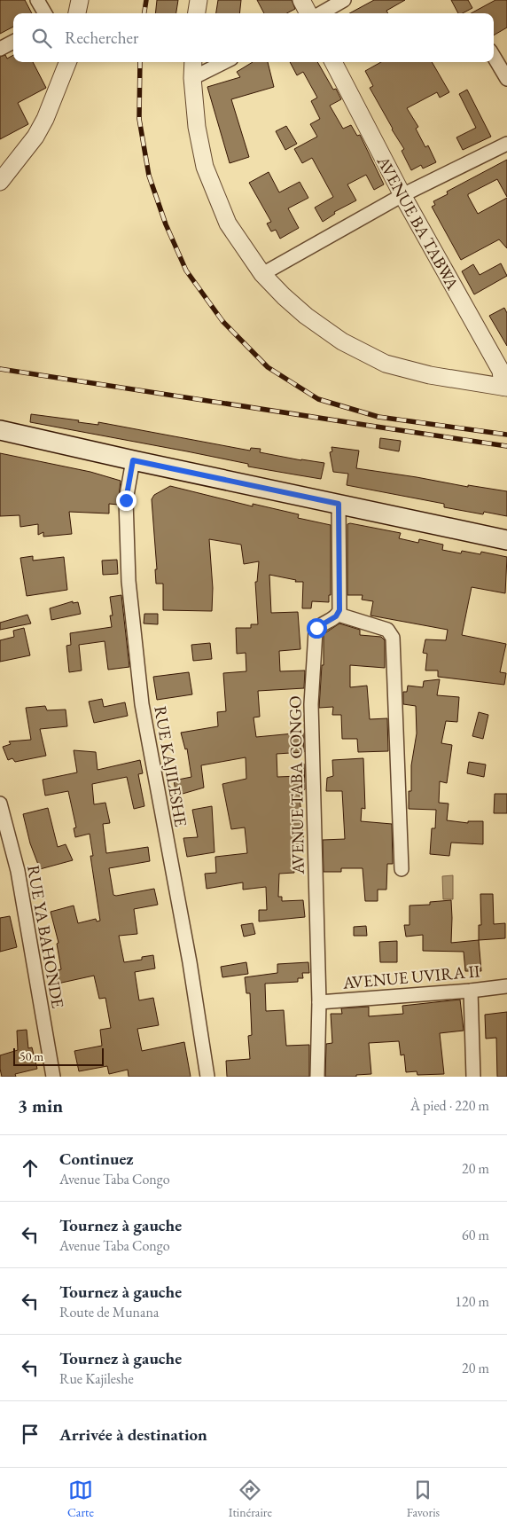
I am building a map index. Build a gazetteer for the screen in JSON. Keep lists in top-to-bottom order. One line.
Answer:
{"streets":{"street":["AVENUE BA TABWA","RUE KAJILESHE","AVENUE TABA CONGO","RUE YA BAHONDE","AVENUE UVIRA II"]},"crossings":[["AVENUE TABA CONGO","AVENUE UVIRA II"]],"scale_bar":"50 m","page":{"search":"Rechercher","scale":"50 m","heading":["3 min","À pied · 220 m"],"list":[["Continuez","Avenue Taba Congo","20 m"],["Tournez à gauche","Avenue Taba Congo","60 m"],["Tournez à gauche","Route de Munana","120 m"],["Tournez à gauche","Rue Kajileshe","20 m"],"Arrivée à destination"],"nav":["Carte","Itinéraire","Favoris"]}}
